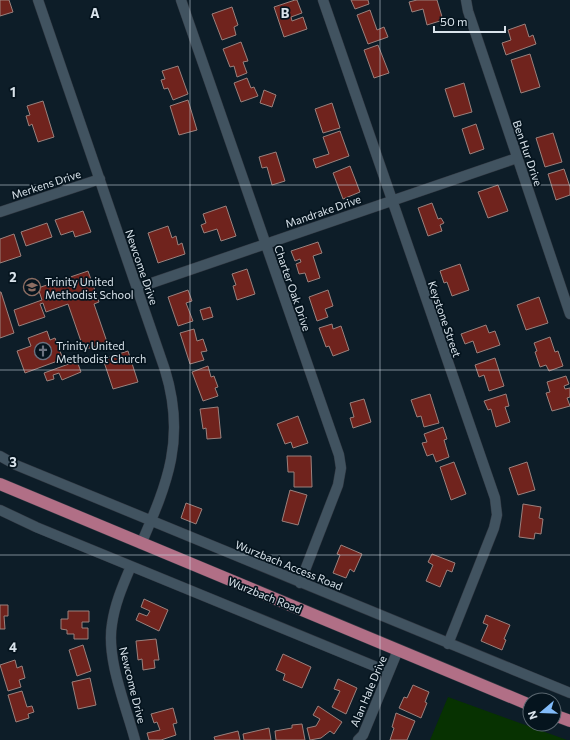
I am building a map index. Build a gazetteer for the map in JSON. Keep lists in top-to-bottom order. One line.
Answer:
{"streets":{"main road":["Wurzbach Road"],"street":["Ben Hur Drive","Merkens Drive","Mandrake Drive","Newcome Drive","Charter Oak Drive","Keystone Street","Wurzbach Access Road","Alan Hale Drive"]},"crossings":[["Ben Hur Drive","Mandrake Drive"],["Merkens Drive","Newcome Drive"],["Mandrake Drive","Newcome Drive"],["Mandrake Drive","Charter Oak Drive"],["Mandrake Drive","Keystone Street"],["Newcome Drive","Wurzbach Access Road"],["Newcome Drive","Wurzbach Road"],["Charter Oak Drive","Wurzbach Access Road"],["Keystone Street","Wurzbach Access Road"],["Wurzbach Road","Alan Hale Drive"]],"places":{"school or university":["Trinity United Methodist School"],"church":["Trinity United Methodist Church"]},"scale_bar":"50 m","north":"left","grid":{"columns":["A","B"],"rows":["1","2","3","4"]}}
